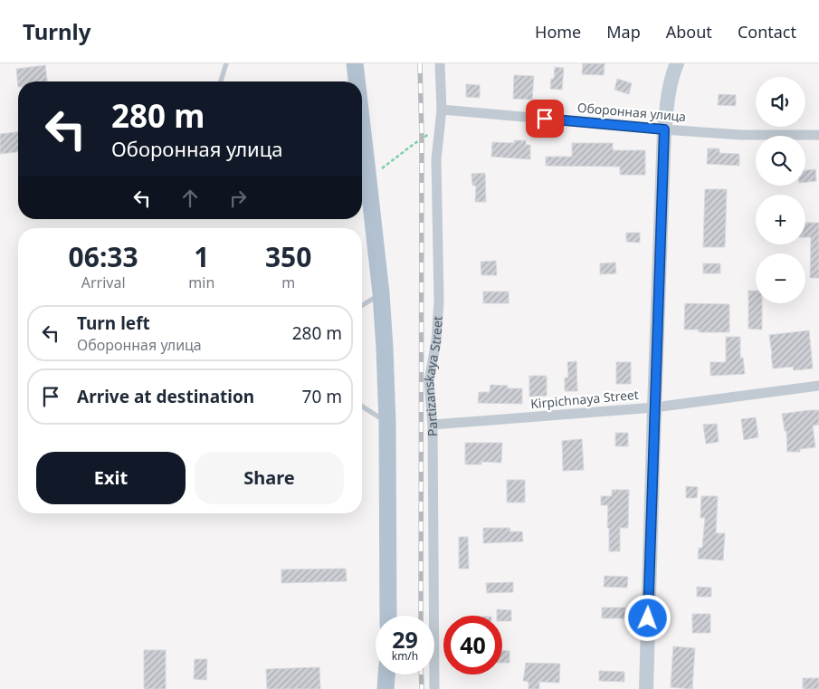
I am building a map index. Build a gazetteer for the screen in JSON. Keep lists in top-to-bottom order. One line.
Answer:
{"streets":{"street":["Оборонная улица","Partizanskaya Street","Kirpichnaya Street"]},"crossings":[["Оборонная улица","Partizanskaya Street"],["Partizanskaya Street","Kirpichnaya Street"]],"page":{"header":"Turnly","nav":["Home","Map","About","Contact"],"map_buttons":["+","−"],"turn":["280 m","Оборонная улица"],"eta":["06:33","Arrival","1","min","350","m"],"list":[{"name":"Turn left","note":"Оборонная улица","value":"280 m"},{"name":"Arrive at destination","value":"70 m"}],"buttons":["Exit","Share"],"speed":"29 km/h","limit":"40"}}
